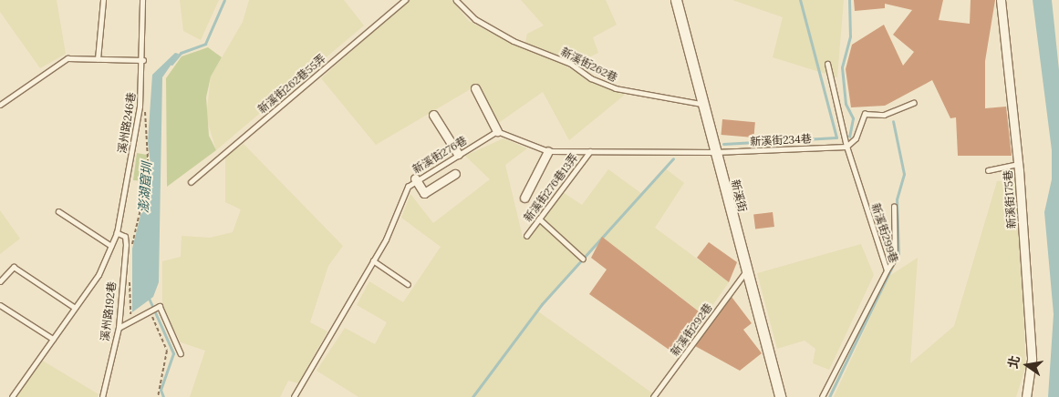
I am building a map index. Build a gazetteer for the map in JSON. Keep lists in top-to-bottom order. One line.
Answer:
{"streets":{"street":["新溪街","新溪街175巷"],"lane":["新溪街262巷","新溪街262巷55弄","溪州路246巷","新溪街234巷","新溪街276巷","新溪街276巷13弄","新溪街299巷","溪州路192巷","新溪街292巷"]},"crossings":[["新溪街262巷","新溪街"],["溪州路246巷","溪州路192巷"],["新溪街234巷","新溪街"],["新溪街234巷","新溪街299巷"],["新溪街","新溪街292巷"]],"water":["澎湖窟圳"],"north":"left"}
